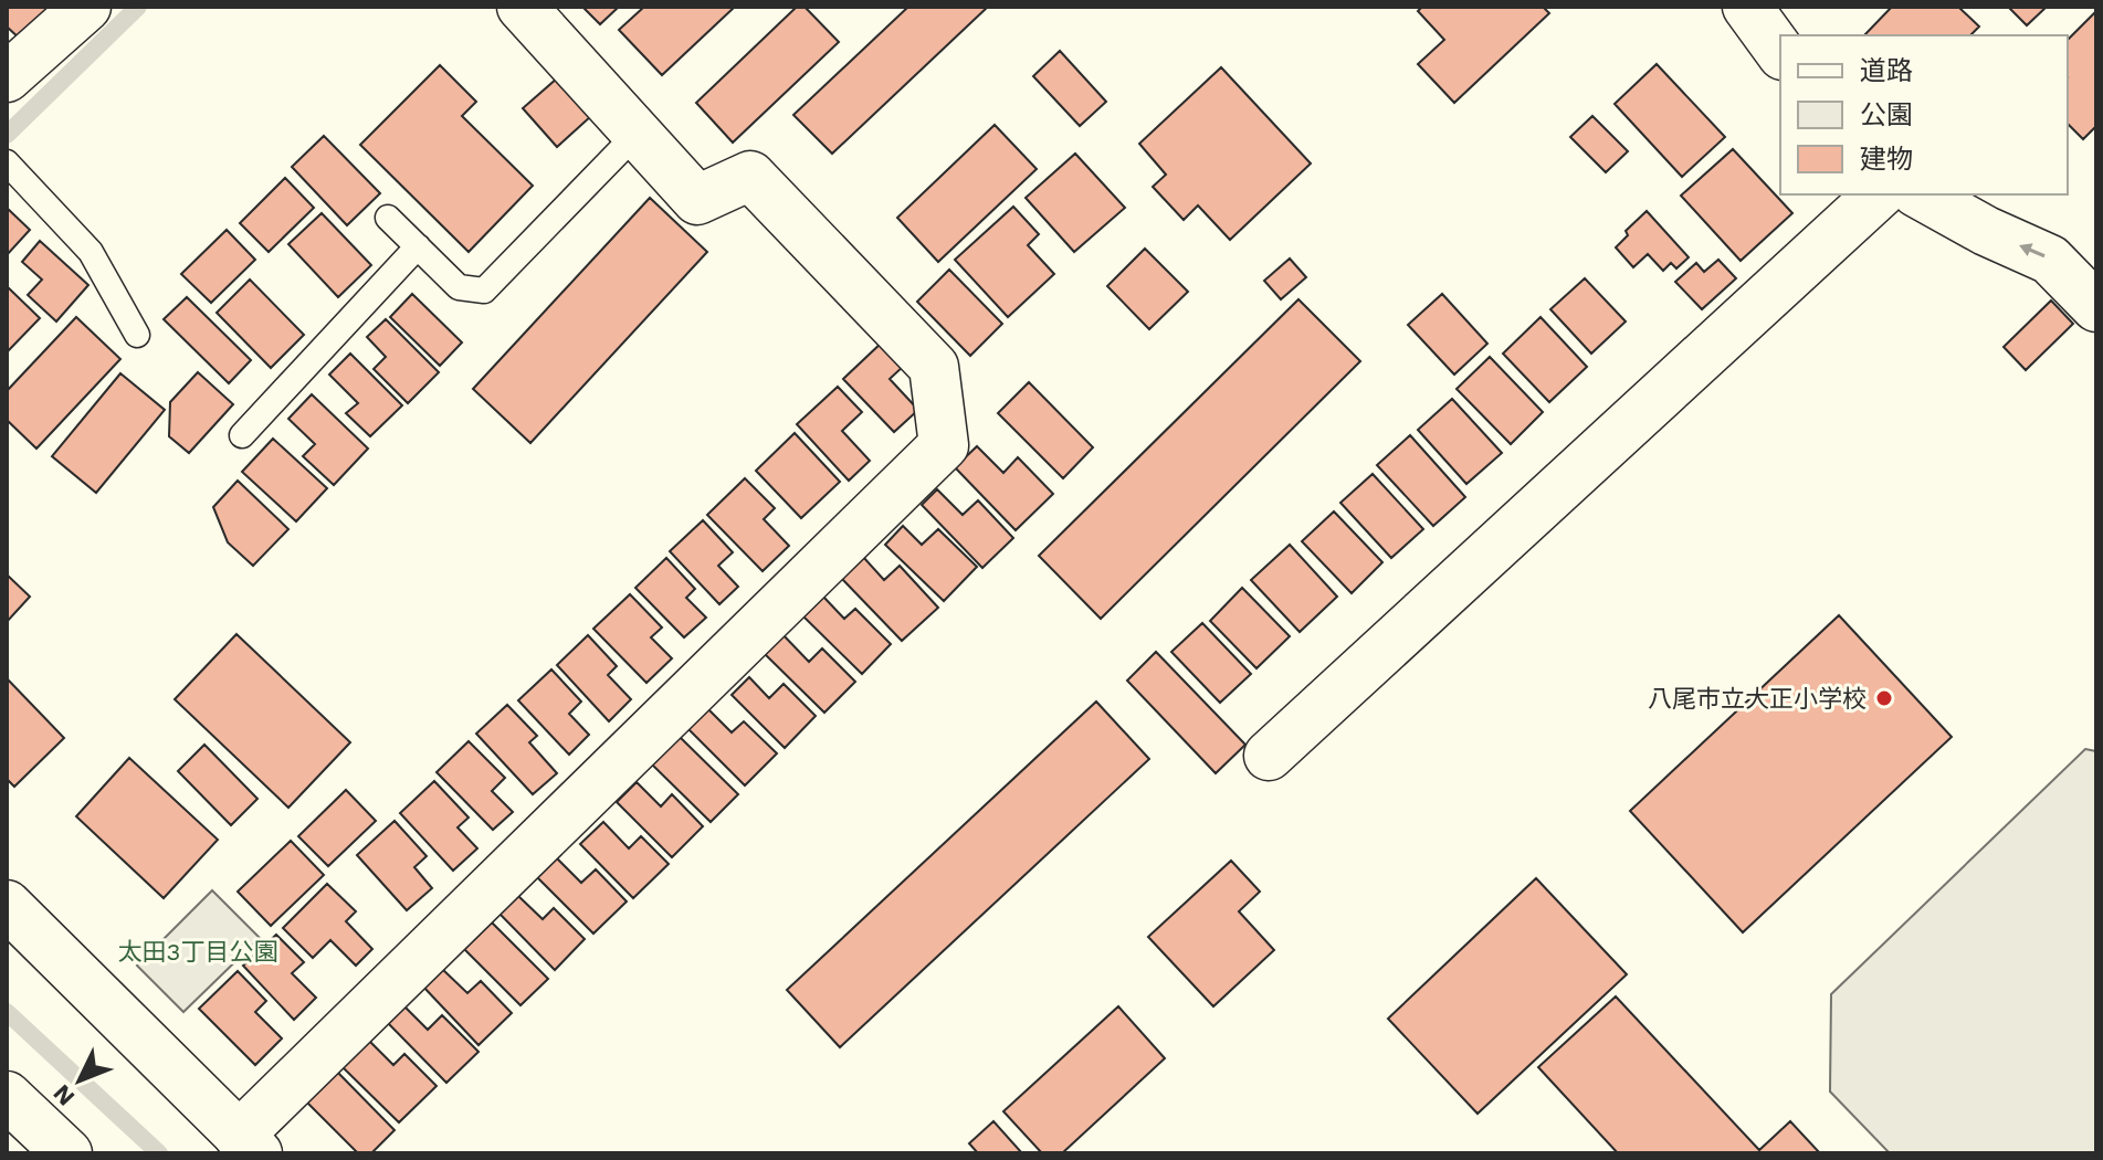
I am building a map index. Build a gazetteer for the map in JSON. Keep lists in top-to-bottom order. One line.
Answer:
{"parks":["太田3丁目公園"],"places":["八尾市立大正小学校"],"legend":["道路","公園","建物"],"north":"bottom left"}
